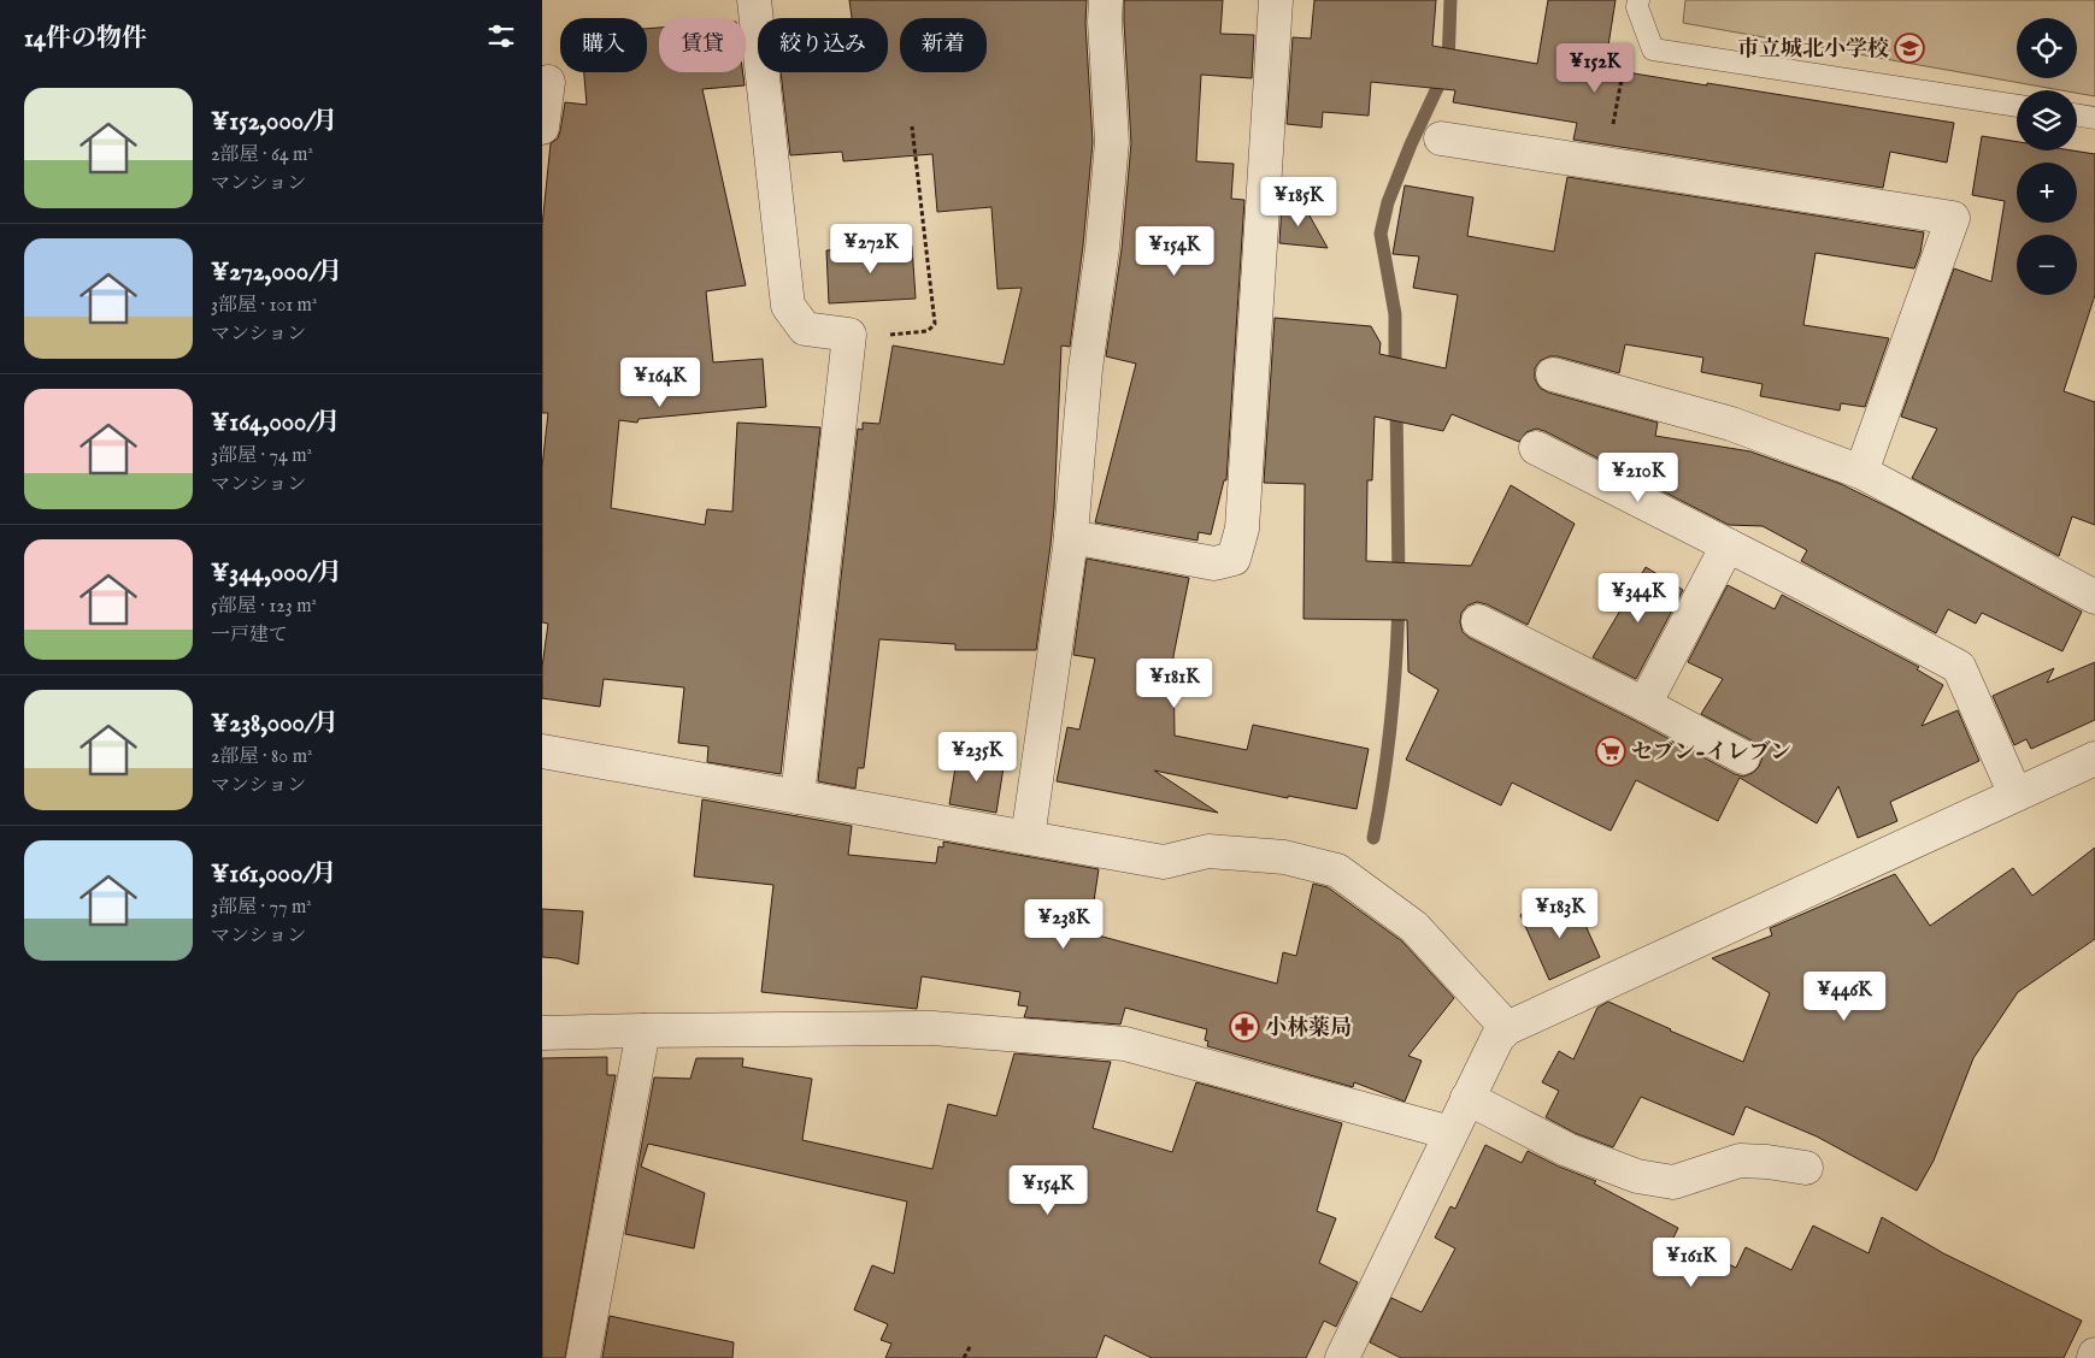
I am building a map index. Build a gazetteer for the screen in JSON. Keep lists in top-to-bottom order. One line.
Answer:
{"places":{"school or university":["市立城北小学校"],"supermarket":["セブン-イレブン"],"pharmacy":["小林薬局"]},"page":{"heading":"14件の物件","map_buttons":["+","−"],"chip":["購入","賃貸","絞り込み","新着"],"price":["¥152K","¥185K","¥272K","¥154K","¥164K","¥210K","¥344K","¥181K","¥235K","¥183K","¥238K","¥446K","¥154K","¥161K"],"list":[{"name":"¥152,000/月","note":"2部屋 · 64 m² · マンション"},{"name":"¥272,000/月","note":"3部屋 · 101 m² · マンション"},{"name":"¥164,000/月","note":"3部屋 · 74 m² · マンション"},{"name":"¥344,000/月","note":"5部屋 · 123 m² · 一戸建て"},{"name":"¥238,000/月","note":"2部屋 · 80 m² · マンション"},{"name":"¥161,000/月","note":"3部屋 · 77 m² · マンション"}]}}
